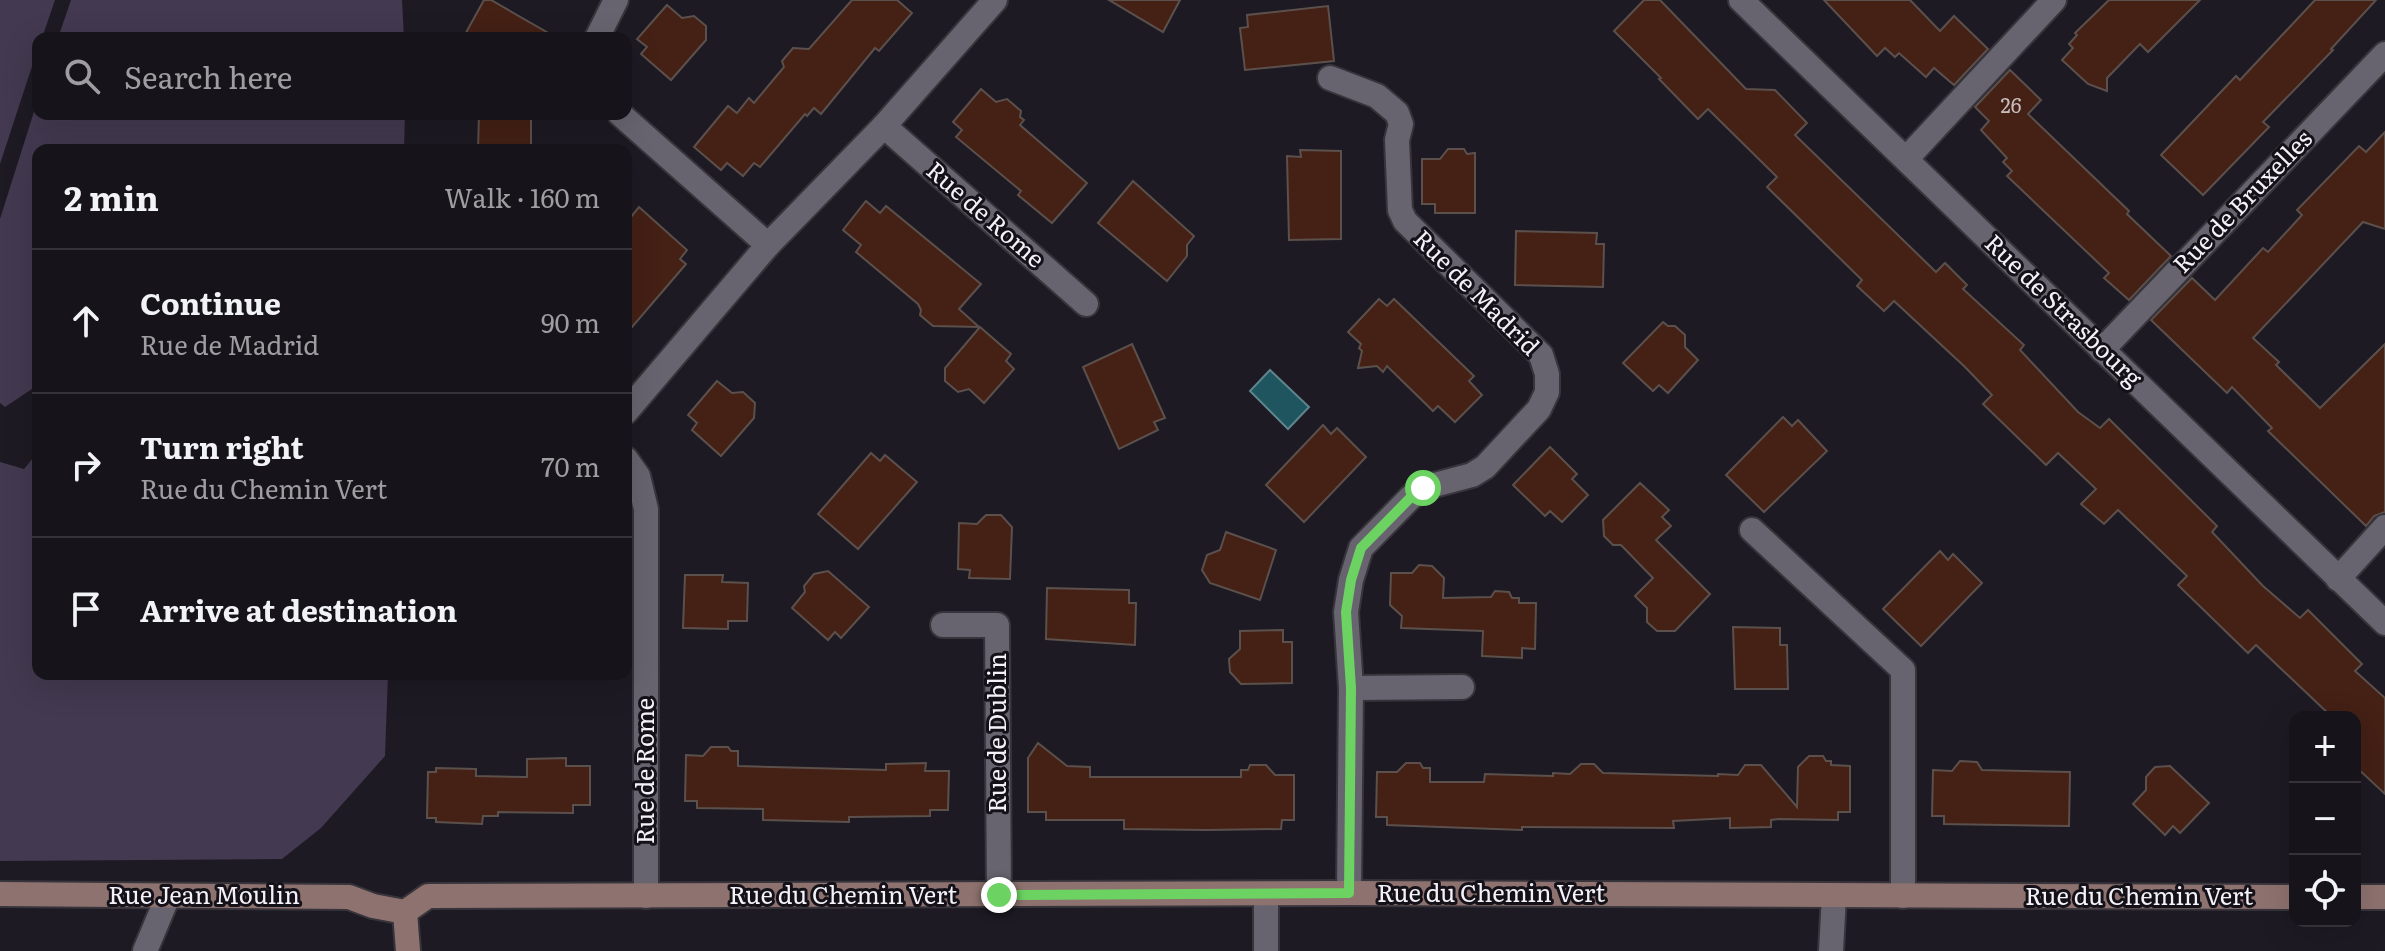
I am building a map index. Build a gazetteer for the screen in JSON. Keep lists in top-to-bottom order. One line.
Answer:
{"streets":{"street":["Rue de Bruxelles","Rue de Rome","Rue de Madrid","Rue de Strasbourg","Rue de Dublin","Rue du Chemin Vert","Rue Jean Moulin"]},"crossings":[["Rue de Bruxelles","Rue de Strasbourg"],["Rue de Rome","Rue du Chemin Vert"],["Rue de Madrid","Rue du Chemin Vert"],["Rue de Dublin","Rue du Chemin Vert"],["Rue du Chemin Vert","Rue Jean Moulin"]],"house_numbers":["26"],"page":{"search":"Search here","heading":["2 min","Walk · 160 m"],"list":[["Continue","Rue de Madrid","90 m"],["Turn right","Rue du Chemin Vert","70 m"],"Arrive at destination"],"map_buttons":["+","−"]}}
